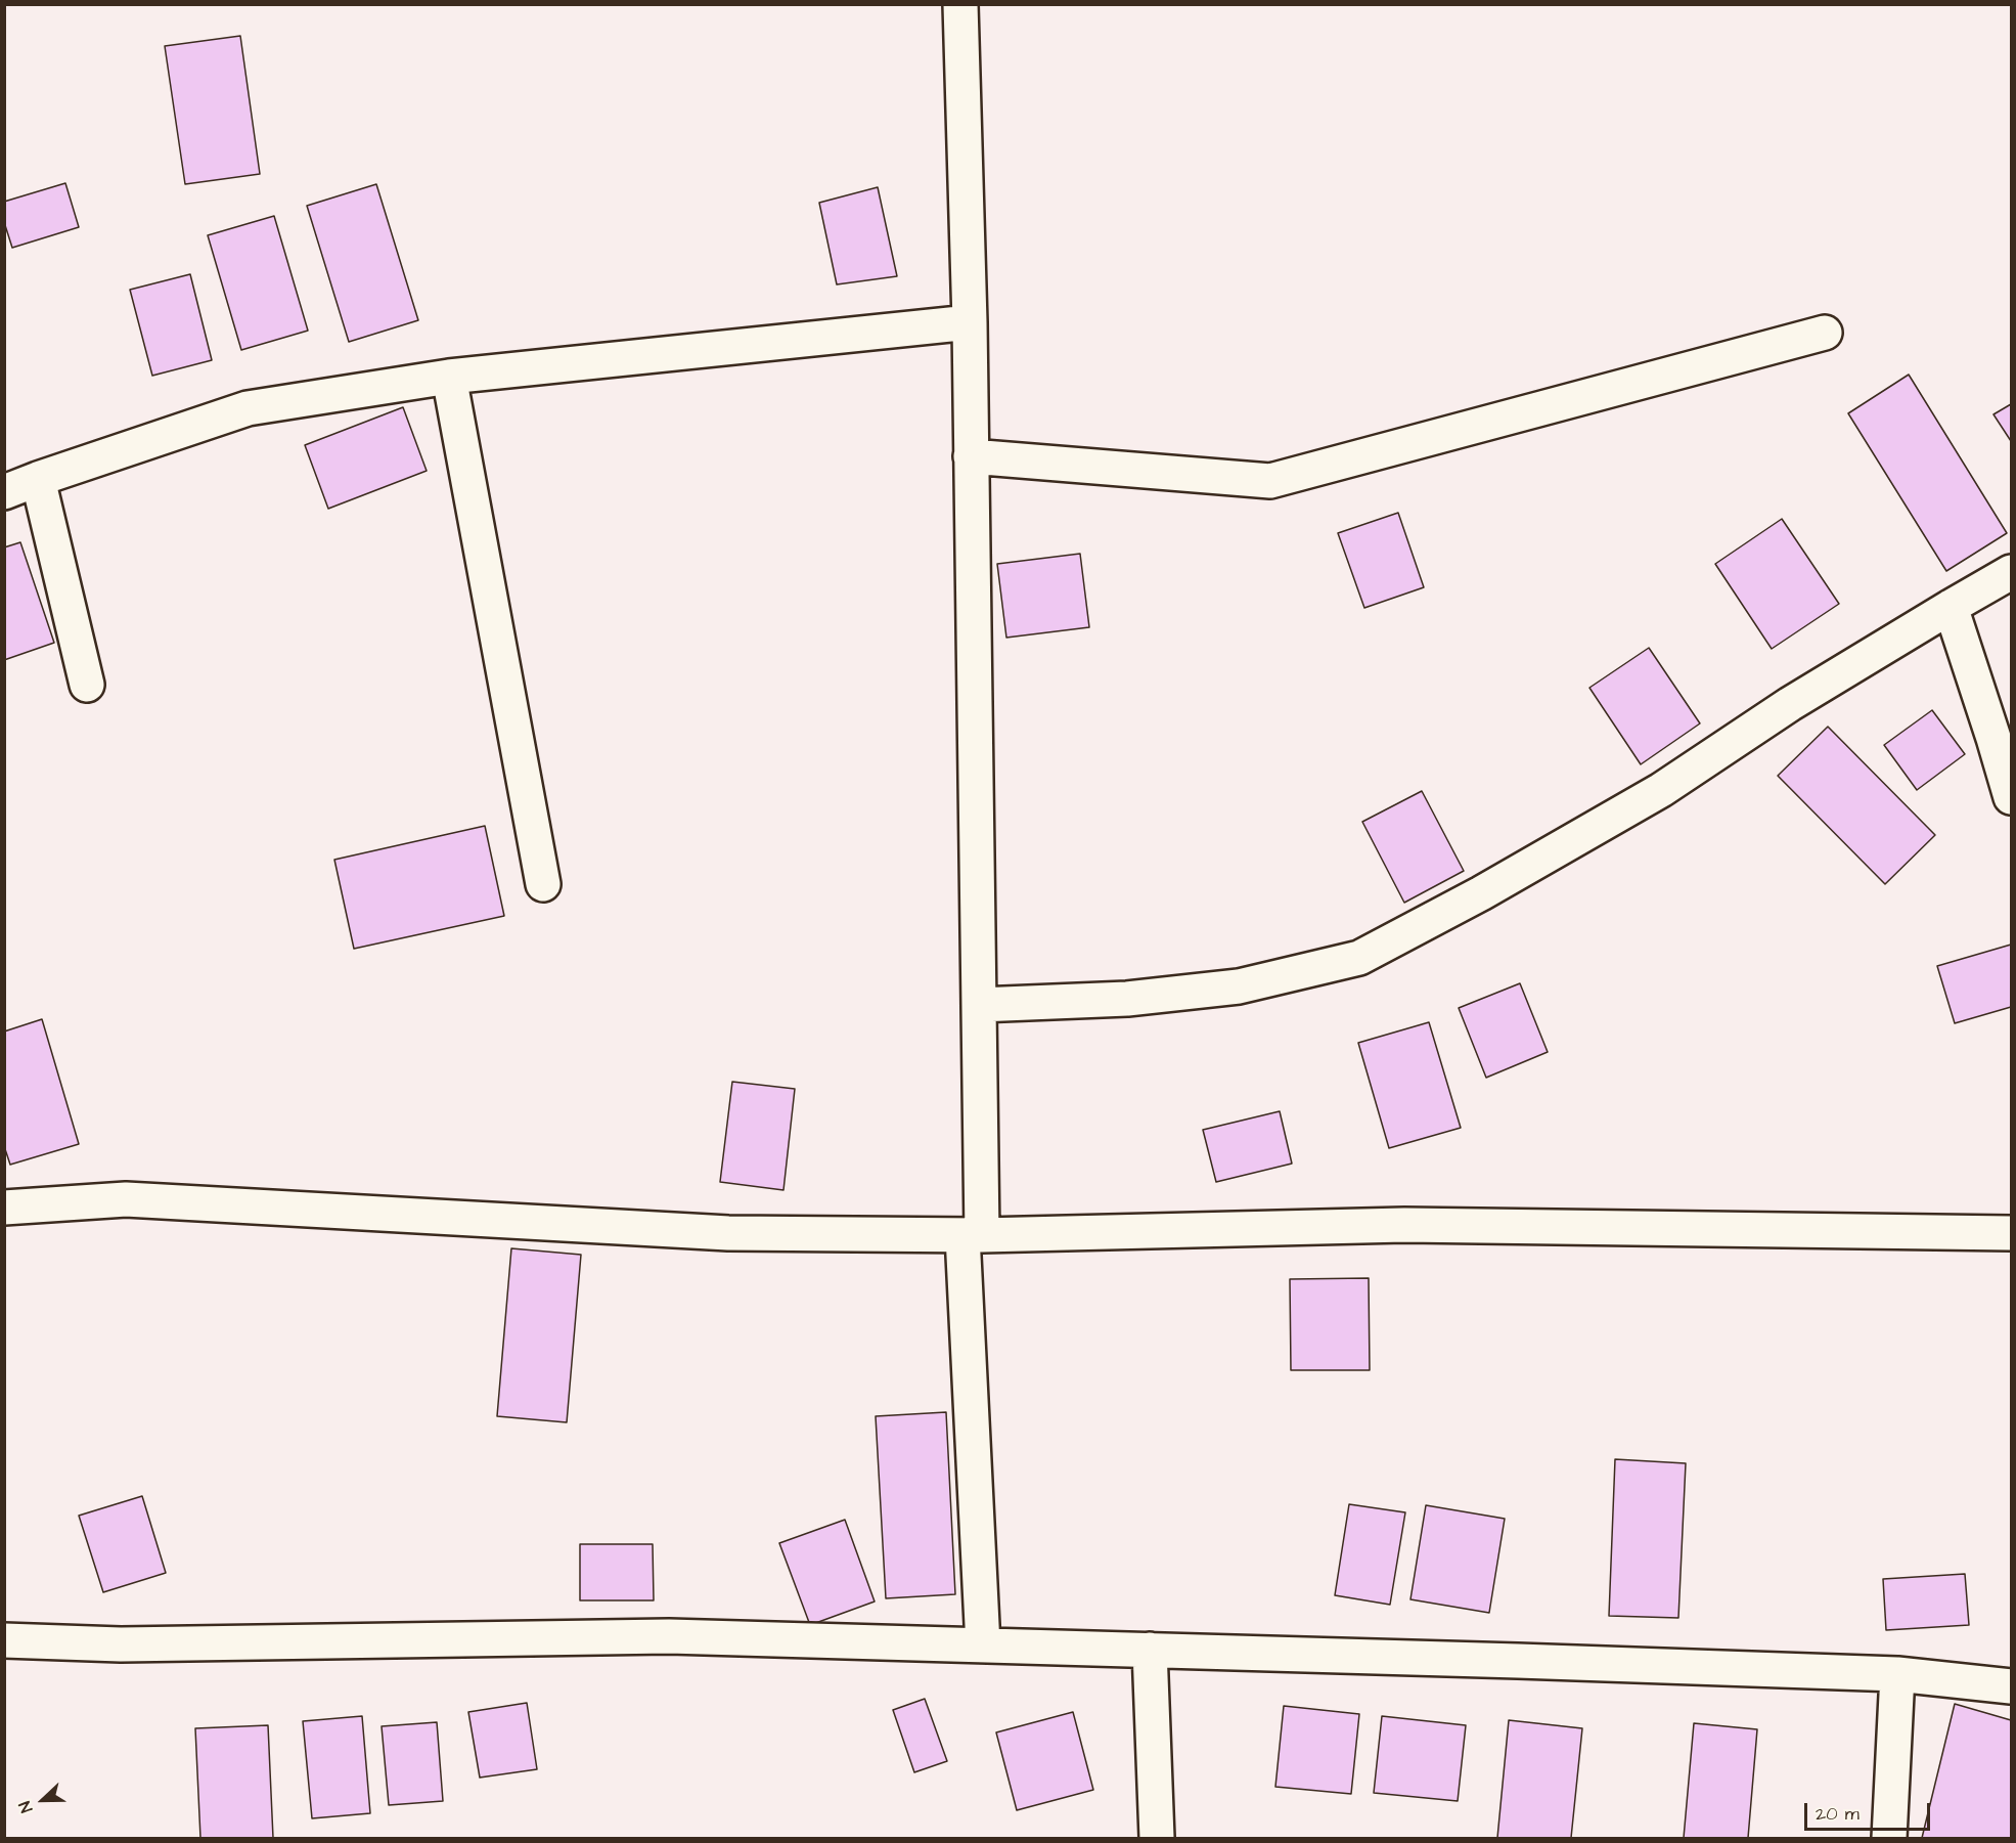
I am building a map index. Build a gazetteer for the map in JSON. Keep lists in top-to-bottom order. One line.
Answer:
{"scale_bar":"20 m","north":"left"}
